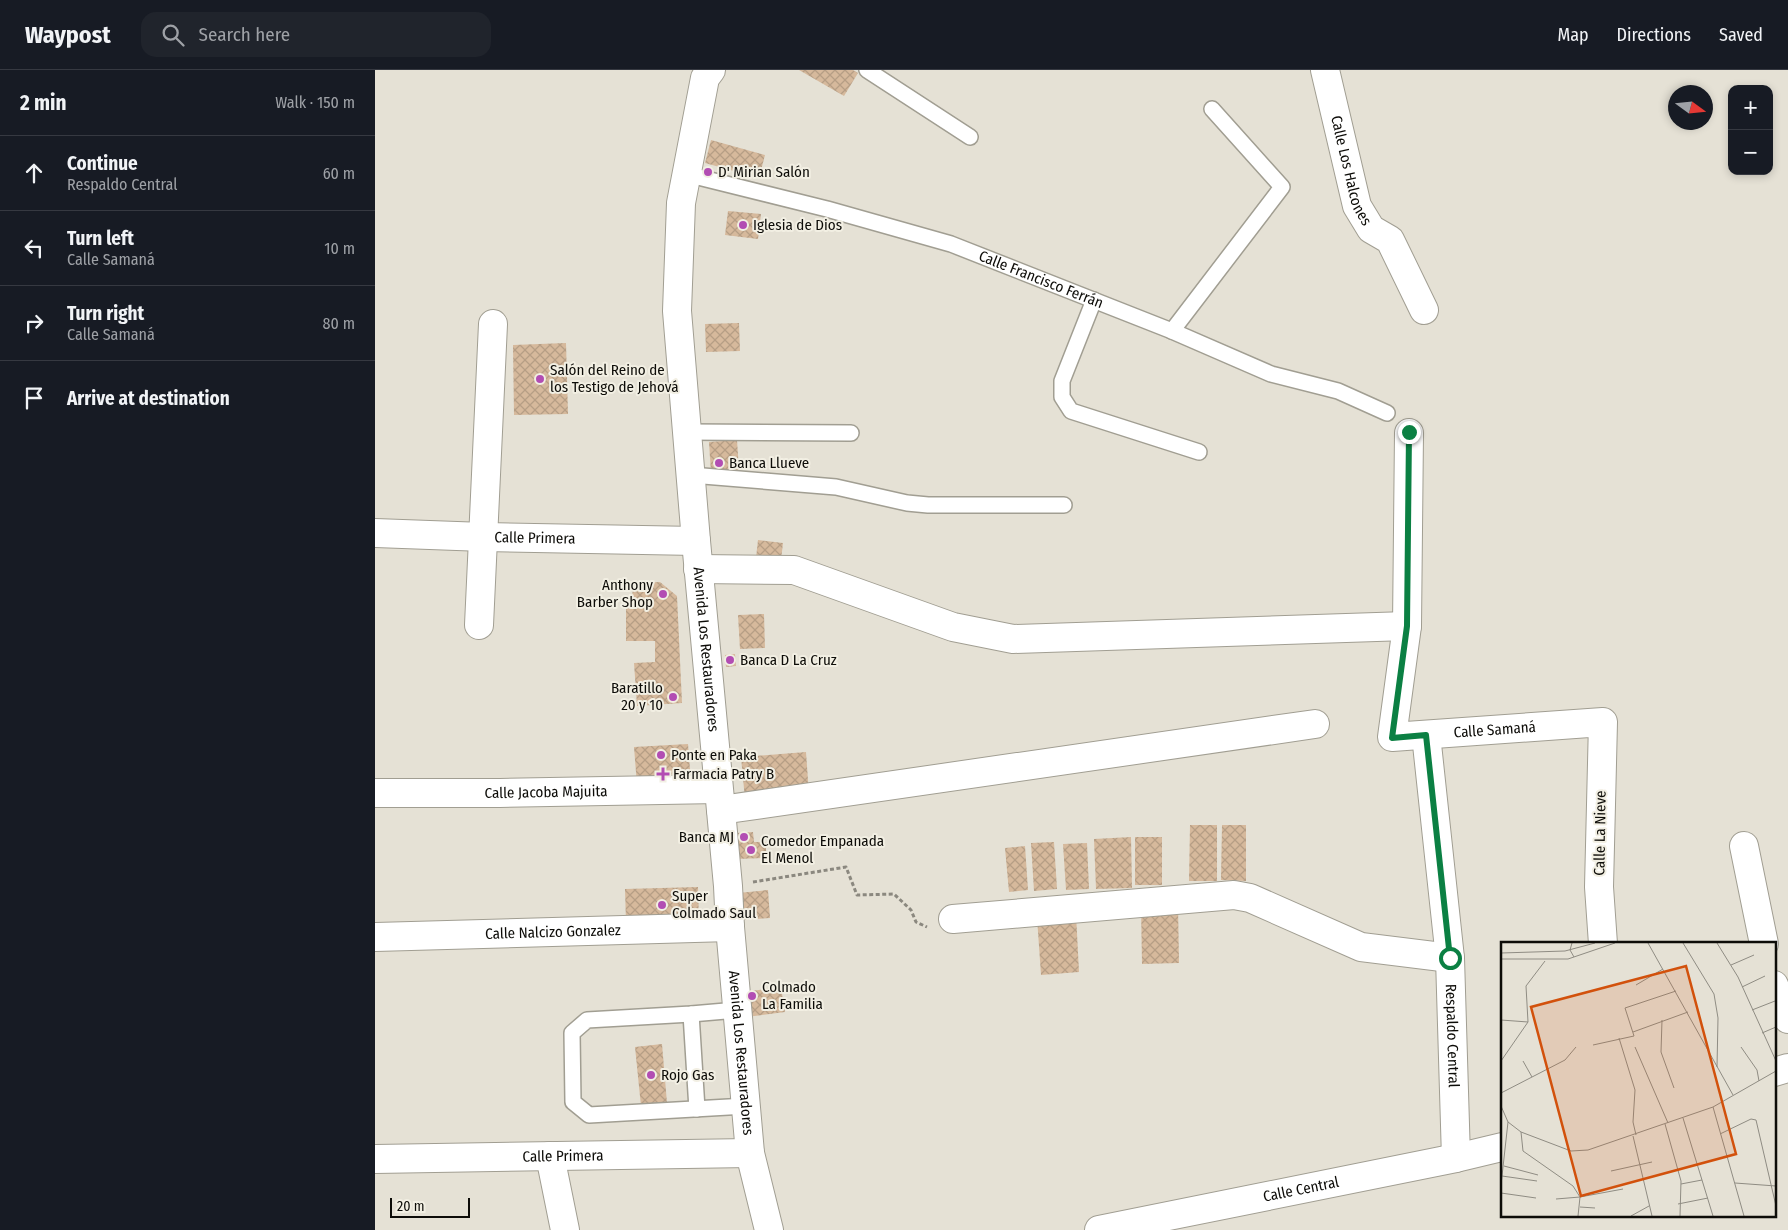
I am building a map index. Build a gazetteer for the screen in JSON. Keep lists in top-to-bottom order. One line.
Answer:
{"streets":{"street":["Calle Los Halcones","Calle Primera","Avenida Los Restauradores","Calle Samaná","Calle Jacoba Majuita","Calle La Nieve","Calle Nalcizo Gonzalez","Respaldo Central","Calle Central"],"lane":["Calle Francisco Ferrán"]},"crossings":[["Calle Francisco Ferrán","Avenida Los Restauradores"],["Calle Primera","Avenida Los Restauradores"],["Avenida Los Restauradores","Calle Jacoba Majuita"],["Avenida Los Restauradores","Calle Nalcizo Gonzalez"],["Calle Samaná","Calle La Nieve"],["Calle Samaná","Respaldo Central"],["Respaldo Central","Calle Central"]],"places":{"other":["D' Mirian Salón","Iglesia de Dios","Salón del Reino de los Testigo de Jehová","Banca Llueve","Anthony Barber Shop","Banca D La Cruz","Baratillo 20 y 10","Ponte en Paka","Banca MJ","Comedor Empanada El Menol","Super Colmado Saul","Colmado La Familia","Rojo Gas"],"health":["Farmacia Patry B"]},"scale_bar":"20 m","north":"right","page":{"header":"Waypost","search":"Search here","nav":["Map","Directions","Saved"],"heading":["2 min","Walk · 150 m"],"map_buttons":["+","−"],"list":[["Continue","Respaldo Central","60 m"],["Turn left","Calle Samaná","10 m"],["Turn right","Calle Samaná","80 m"],"Arrive at destination"],"scale":"20 m"}}
